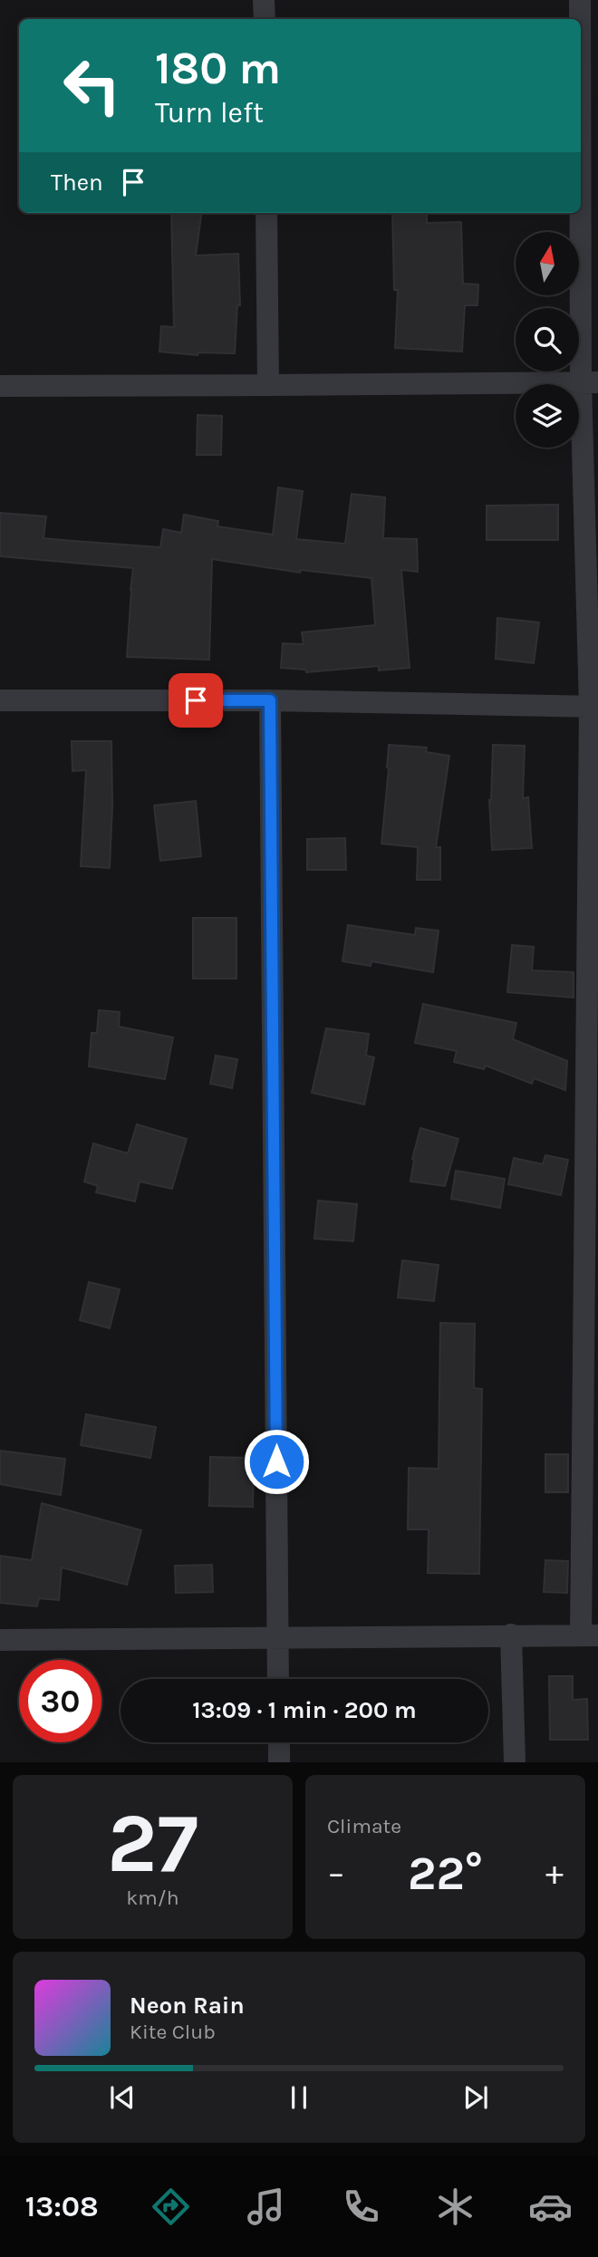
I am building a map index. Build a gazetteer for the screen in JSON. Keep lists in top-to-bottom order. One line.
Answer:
{"north":"top","page":{"turn":["180 m","Turn left"],"then":"Then","limit":"30","trip":"13:09 · 1 min · 200 m","tile":[["27","km/h"],"Climate"],"heat":["−","22°","+"],"song":["Neon Rain","Kite Club"],"tabs":"13:08"}}
